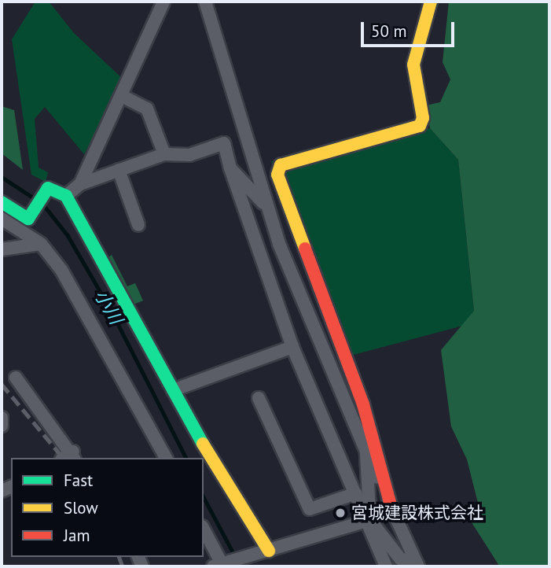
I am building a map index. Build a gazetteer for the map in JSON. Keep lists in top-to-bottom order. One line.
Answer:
{"water":["小川"],"places":["宮城建設株式会社"],"legend":["Fast","Slow","Jam"],"scale_bar":"50 m"}
